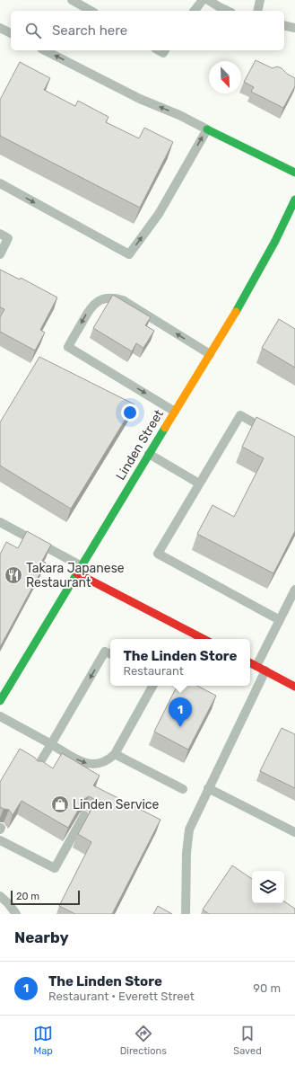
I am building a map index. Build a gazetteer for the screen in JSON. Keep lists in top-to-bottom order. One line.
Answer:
{"streets":{"street":["Linden Street"]},"places":{"restaurant":["Takara Japanese Restaurant"],"shop":["Linden Service"]},"scale_bar":"20 m","north":"bottom right","page":{"search":"Search here","popup":["The Linden Store","Restaurant"],"pins":"1","scale":"20 m","heading":"Nearby","list":[{"mark":"1","name":"The Linden Store","note":"Restaurant · Everett Street","value":"90 m"}],"nav":["Map","Directions","Saved"]}}
